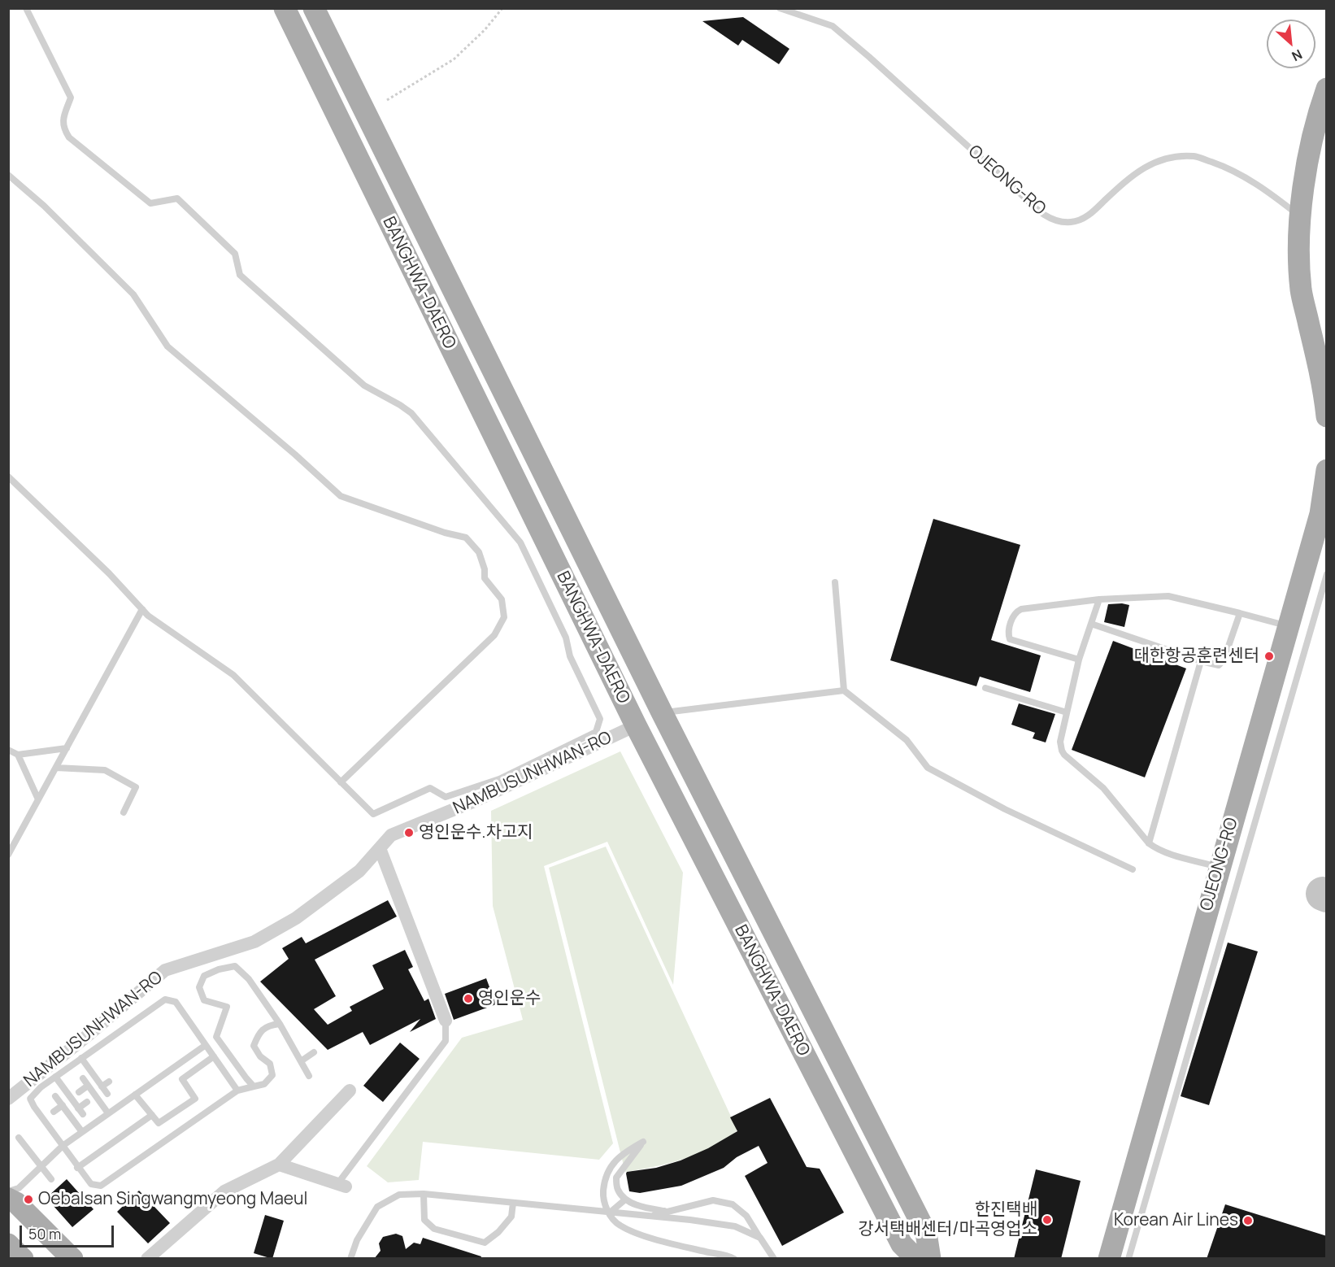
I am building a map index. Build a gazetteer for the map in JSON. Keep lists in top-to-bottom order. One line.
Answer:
{"streets":{"main road":["OJEONG-RO","BANGHWA-DAERO"],"street":["NAMBUSUNHWAN-RO"]},"crossings":[["BANGHWA-DAERO","NAMBUSUNHWAN-RO"]],"places":["대한항공훈련센터","영인운수.차고지","영인운수","Oebalsan Singwangmyeong Maeul","한진택배 강서택배센터/마곡영업소","Korean Air Lines"],"scale_bar":"50 m","north":"bottom right"}
